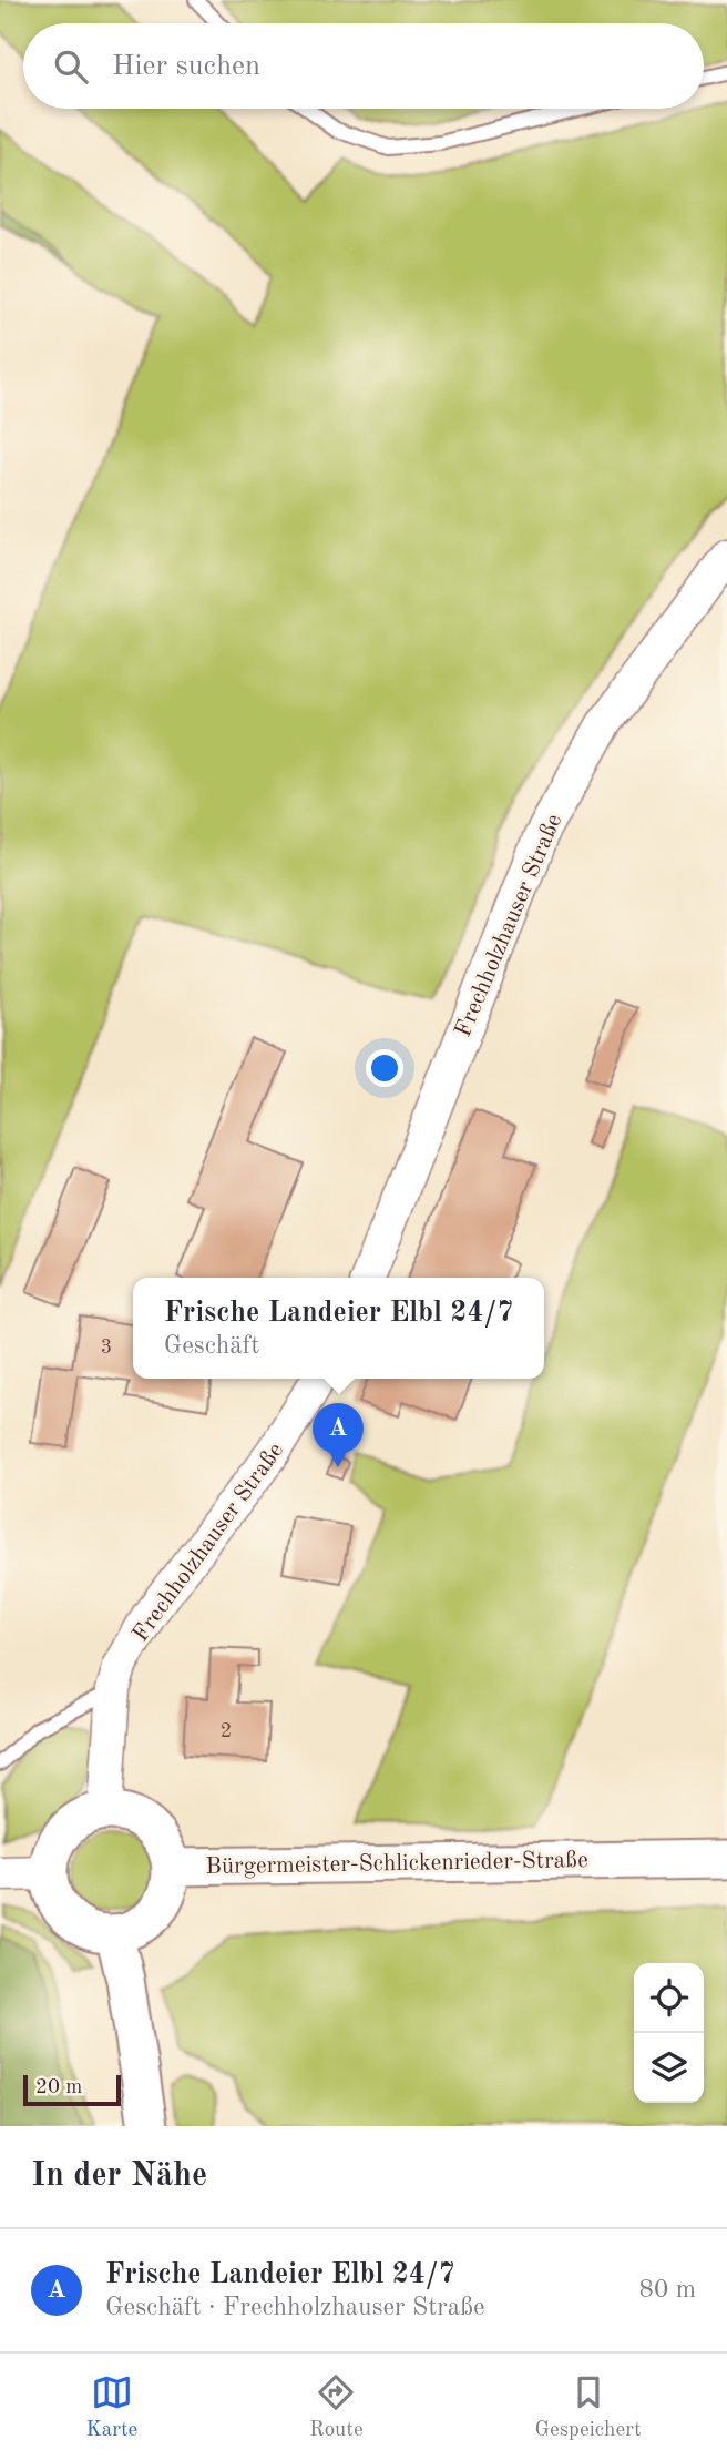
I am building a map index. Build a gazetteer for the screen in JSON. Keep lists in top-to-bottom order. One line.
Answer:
{"streets":{"main road":["Bürgermeister-Schlickenrieder-Straße"],"street":["Frechholzhauser Straße"]},"crossings":[["Frechholzhauser Straße","Bürgermeister-Schlickenrieder-Straße"]],"house_numbers":["3","2"],"scale_bar":"20 m","page":{"search":"Hier suchen","popup":["Frische Landeier Elbl 24/7","Geschäft"],"pins":"A","scale":"20 m","heading":"In der Nähe","list":[{"mark":"A","name":"Frische Landeier Elbl 24/7","note":"Geschäft · Frechholzhauser Straße","value":"80 m"}],"nav":["Karte","Route","Gespeichert"]}}
